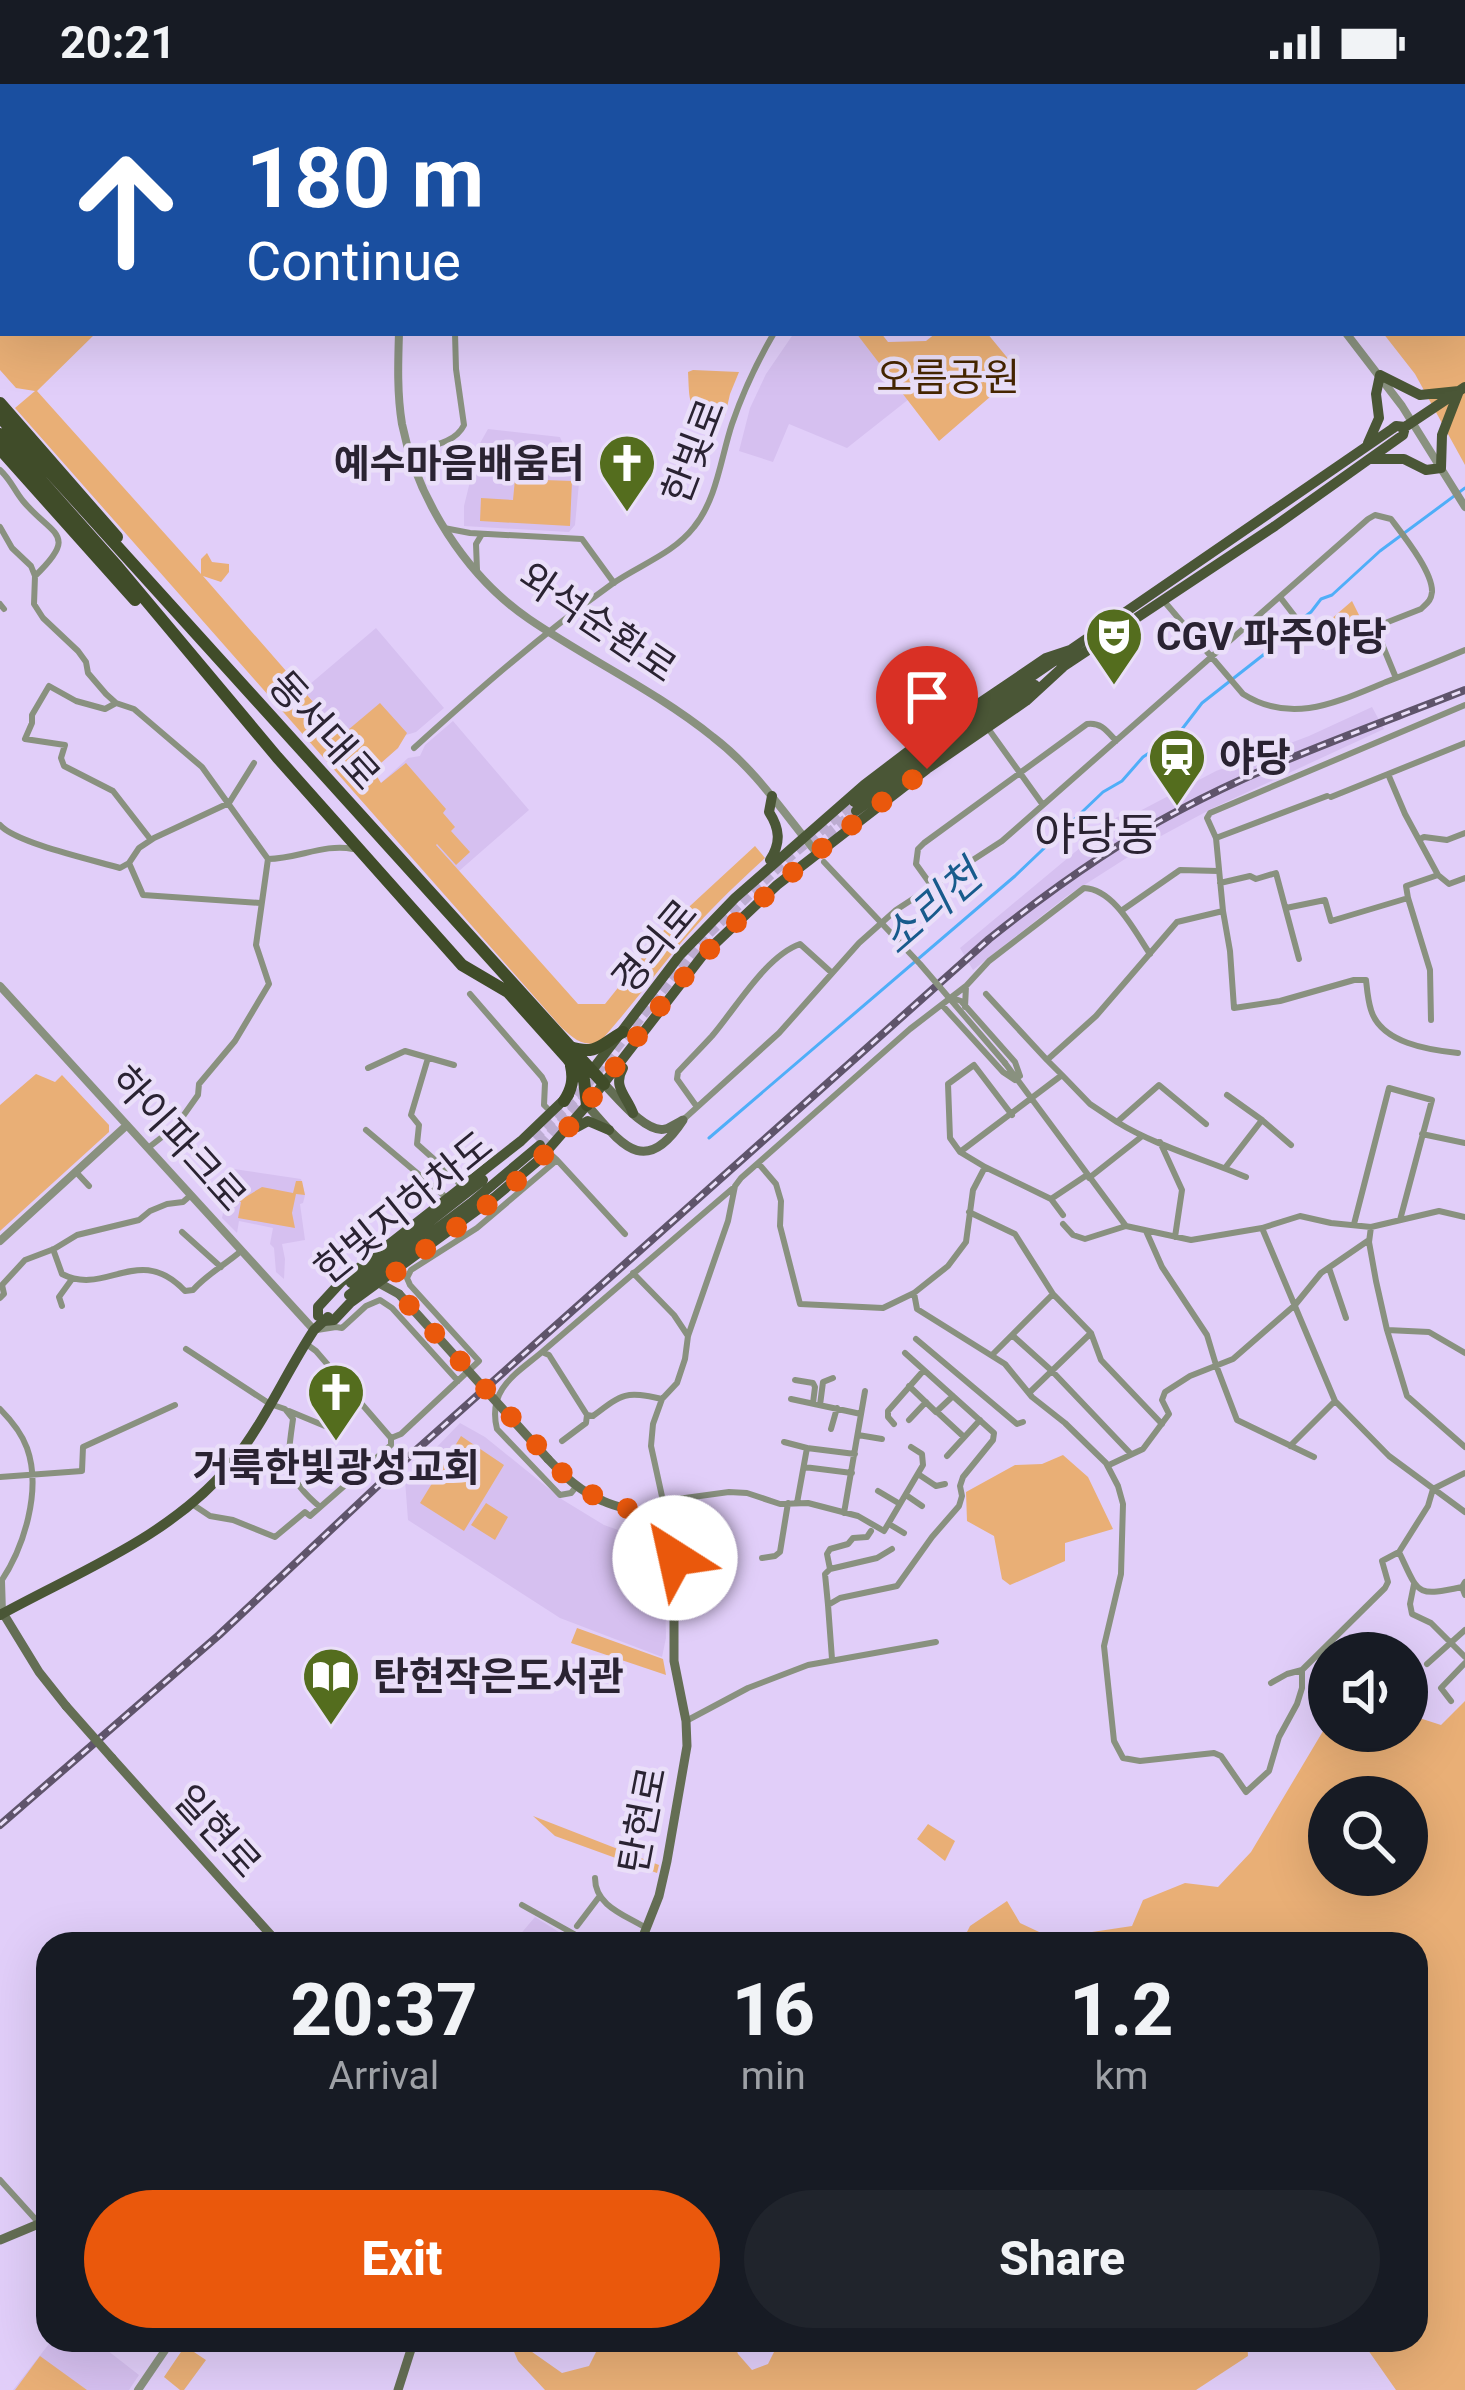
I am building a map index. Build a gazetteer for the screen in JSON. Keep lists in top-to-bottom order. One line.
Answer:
{"streets":{"highway":["동서대로"],"main road":["경의로","탄현로","일현로"],"street":["한빛로","와석순환로","하이파크로"]},"crossings":[["한빛로","와석순환로"],["와석순환로","경의로"],["동서대로","경의로"],["경의로","하이파크로"],["경의로","일현로"]],"districts":["야당동"],"water":["소리천"],"parks":["오름공원"],"places":{"church":["예수마음배움터","거룩한빛광성교회"],"theatre":["CGV 파주야당"],"station":["야당"],"library":["탄현작은도서관"]},"page":{"status":"20:21","turn":["180 m","Continue"],"eta":["20:37","Arrival","16","min","1.2","km"],"buttons":["Exit","Share"]}}
